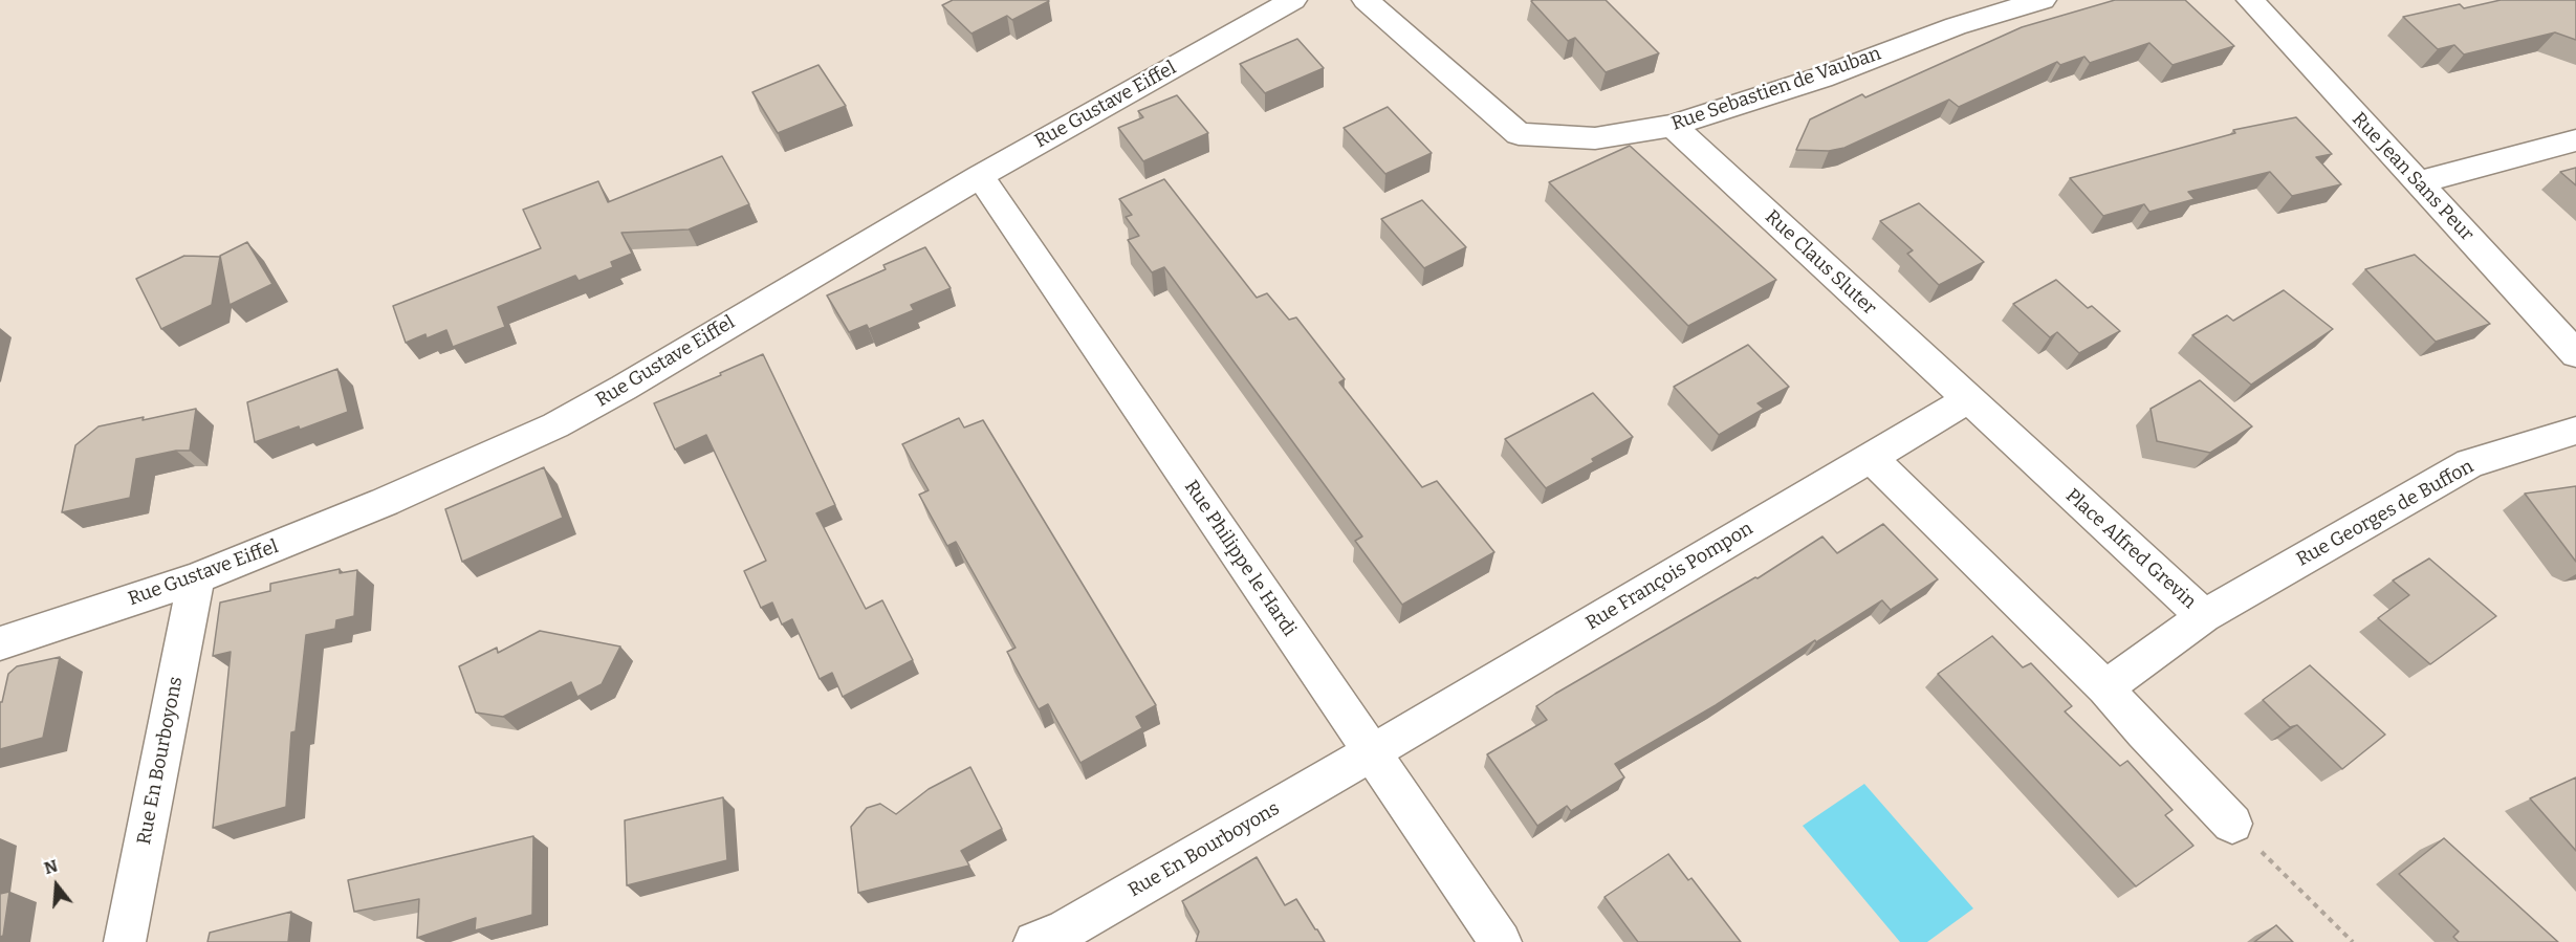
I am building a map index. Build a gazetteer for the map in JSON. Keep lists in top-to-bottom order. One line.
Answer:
{"streets":{"street":["Rue Sebastien de Vauban","Rue Gustave Eiffel","Rue Jean Sans Peur","Rue Claus Sluter","Rue Georges de Buffon","Place Alfred Grevin","Rue Philippe le Hardi","Rue François Pompon","Rue En Bourboyons"]},"crossings":[["Rue Sebastien de Vauban","Rue Claus Sluter"],["Rue Gustave Eiffel","Rue Philippe le Hardi"],["Rue Gustave Eiffel","Rue En Bourboyons"],["Rue Claus Sluter","Place Alfred Grevin"],["Rue Claus Sluter","Rue François Pompon"],["Rue Georges de Buffon","Place Alfred Grevin"],["Place Alfred Grevin","Rue François Pompon"],["Rue Philippe le Hardi","Rue François Pompon"],["Rue Philippe le Hardi","Rue En Bourboyons"],["Rue François Pompon","Rue En Bourboyons"]],"north":"top"}
